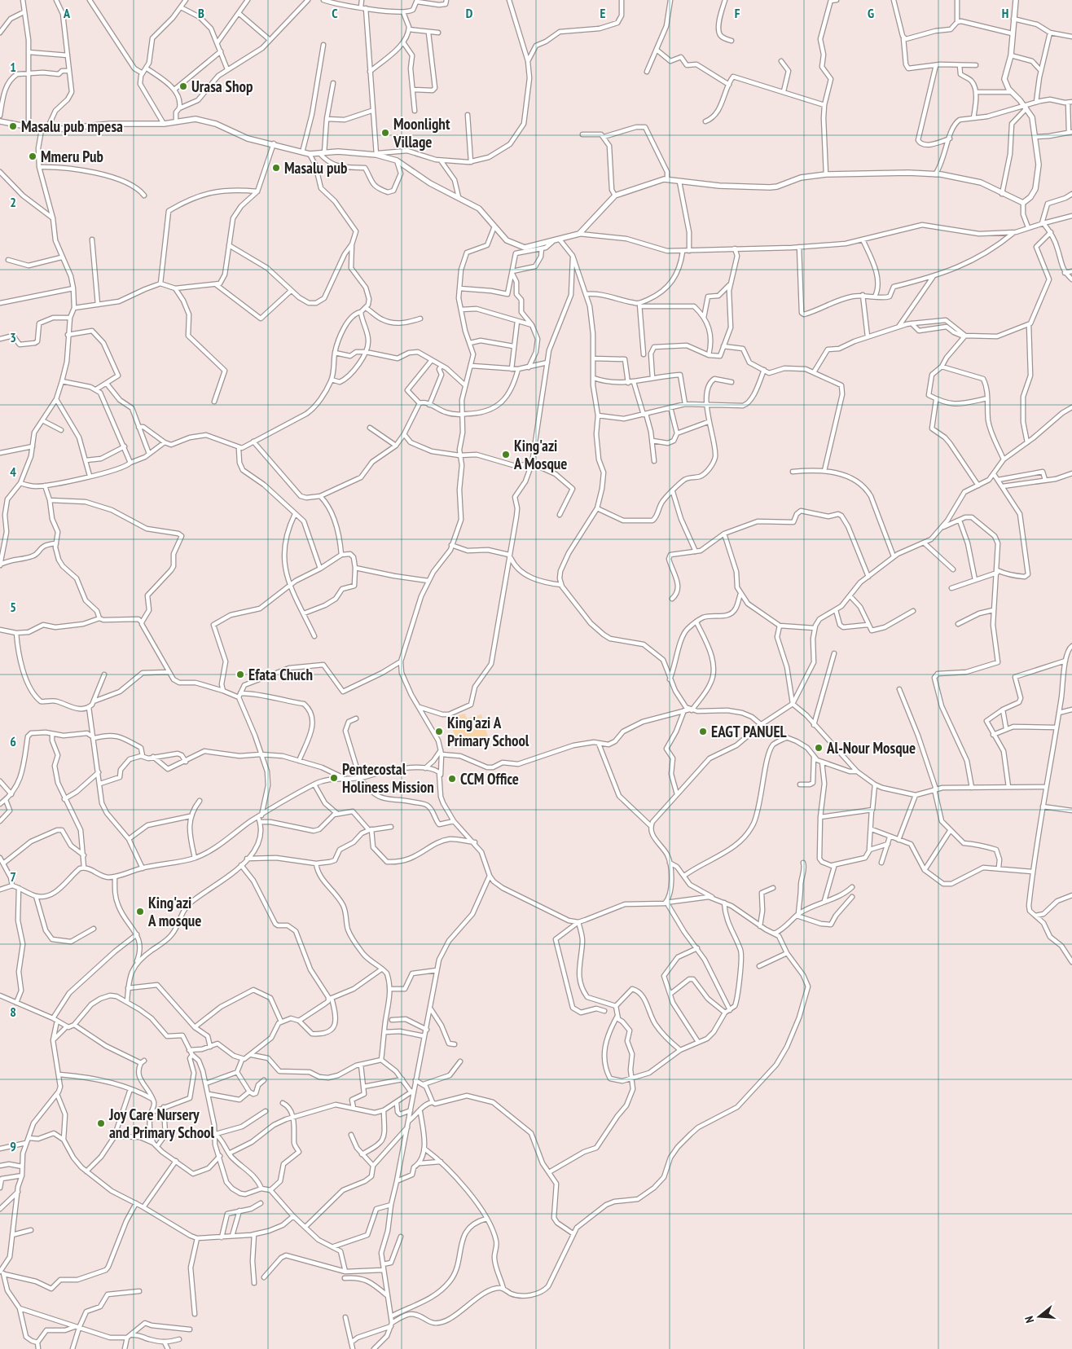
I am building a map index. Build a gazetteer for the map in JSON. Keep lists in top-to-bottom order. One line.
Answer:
{"places":["Urasa Shop","Masalu pub mpesa","Moonlight Village","Mmeru Pub","Masalu pub","King'azi A Mosque","Efata Chuch","King'azi A Primary School","EAGT PANUEL","Al-Nour Mosque","Pentecostal Holiness Mission","CCM Office","King'azi A mosque","Joy Care Nursery and Primary School"],"north":"left","grid":{"columns":["A","B","C","D","E","F","G","H"],"rows":["1","2","3","4","5","6","7","8","9"]}}
